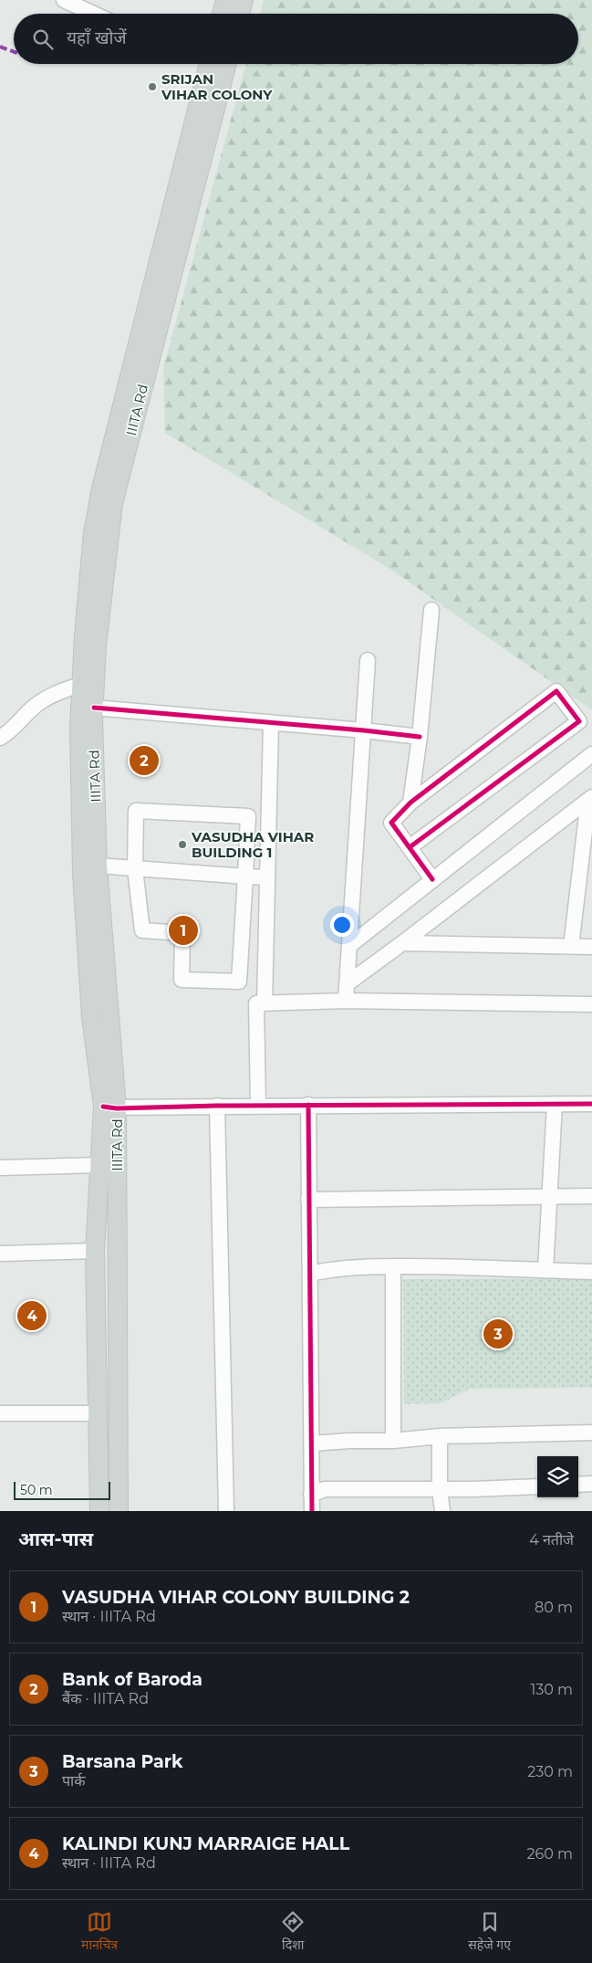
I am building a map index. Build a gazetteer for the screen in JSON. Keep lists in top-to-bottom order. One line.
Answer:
{"streets":{"main road":["IIITA Rd"]},"places":["SRIJAN VIHAR COLONY","VASUDHA VIHAR BUILDING 1"],"scale_bar":"50 m","page":{"search":"यहाँ खोजें","pins":["2","1","4","3"],"scale":"50 m","heading":["आस-पास","4 नतीजे"],"list":[{"mark":"1","name":"VASUDHA VIHAR COLONY BUILDING 2","note":"स्थान · IIITA Rd","value":"80 m"},{"mark":"2","name":"Bank of Baroda","note":"बैंक · IIITA Rd","value":"130 m"},{"mark":"3","name":"Barsana Park","note":"पार्क","value":"230 m"},{"mark":"4","name":"KALINDI KUNJ MARRAIGE HALL","note":"स्थान · IIITA Rd","value":"260 m"}],"nav":["मानचित्र","दिशा","सहेजे गए"]}}
